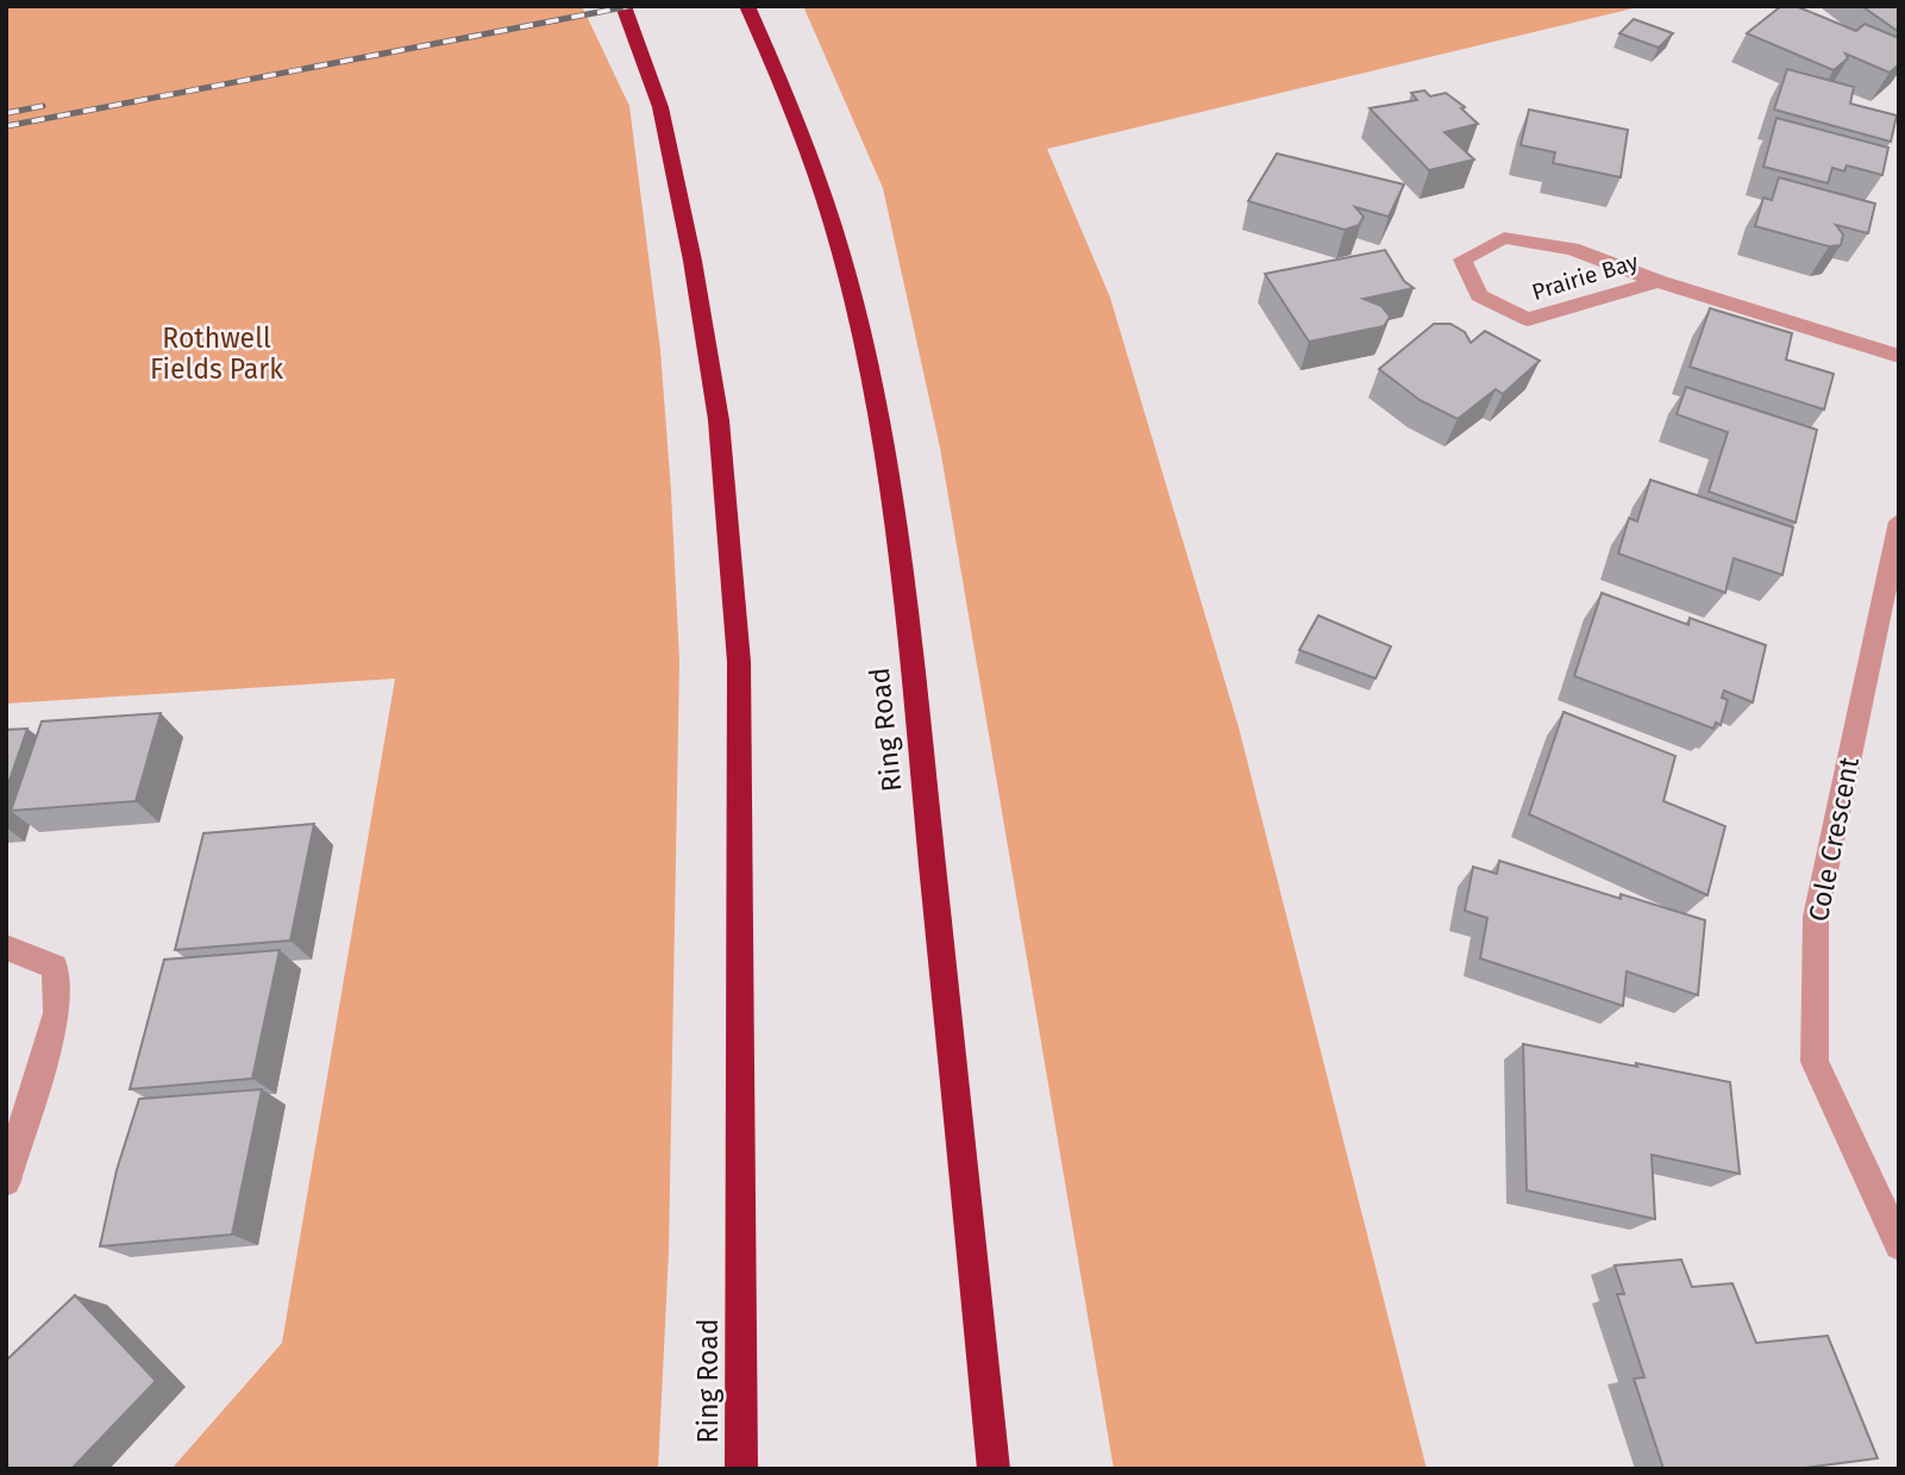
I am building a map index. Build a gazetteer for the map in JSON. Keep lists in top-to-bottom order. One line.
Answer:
{"streets":{"highway":["Ring Road"],"street":["Prairie Bay","Cole Crescent"]},"parks":["Rothwell Fields Park"]}
